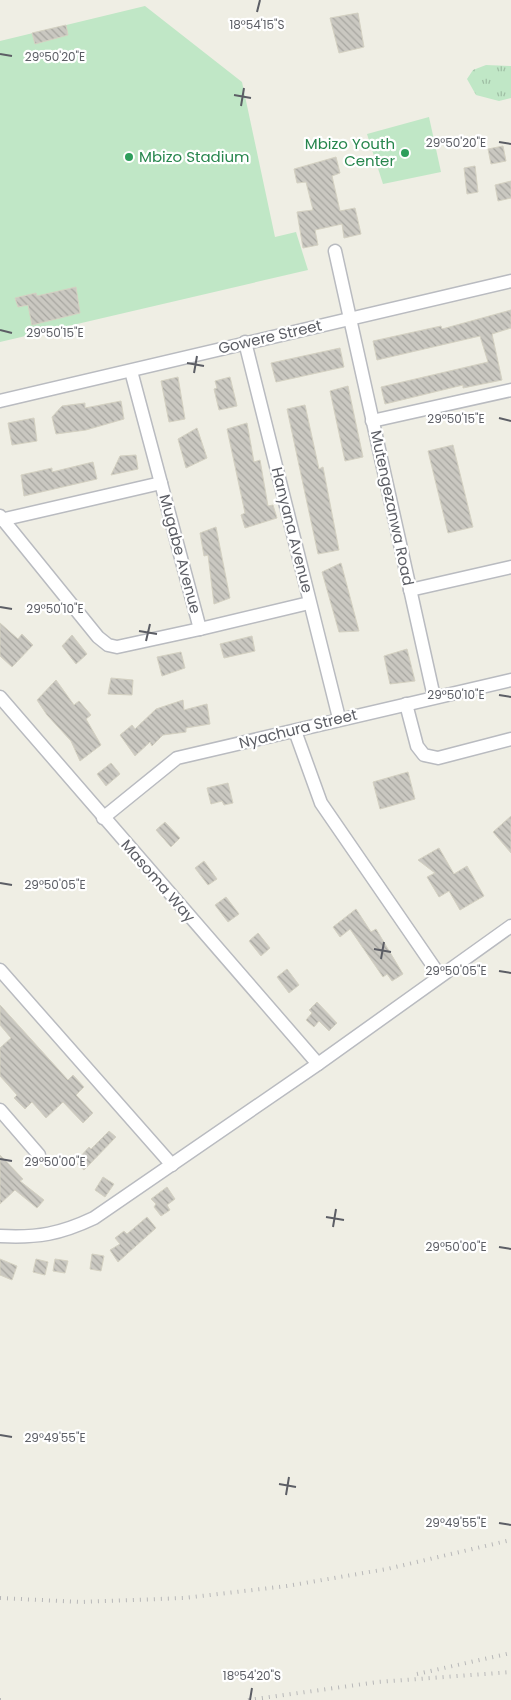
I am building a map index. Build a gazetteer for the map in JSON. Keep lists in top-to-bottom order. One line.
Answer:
{"streets":{"street":["Gowere Street","Mutengezanwa Road","Hanyana Avenue","Mugabe Avenue","Nyachura Street","Masoma Way"]},"crossings":[["Gowere Street","Mutengezanwa Road"],["Gowere Street","Hanyana Avenue"],["Gowere Street","Mugabe Avenue"],["Mutengezanwa Road","Nyachura Street"],["Hanyana Avenue","Mugabe Avenue"],["Hanyana Avenue","Nyachura Street"],["Nyachura Street","Masoma Way"]],"places":["Mbizo Youth Center","Mbizo Stadium"],"coordinates":["18°54'15\"S","29°50'20\"E","29°50'15\"E","29°50'10\"E","29°50'05\"E","29°50'00\"E","29°49'55\"E","18°54'20\"S"]}
